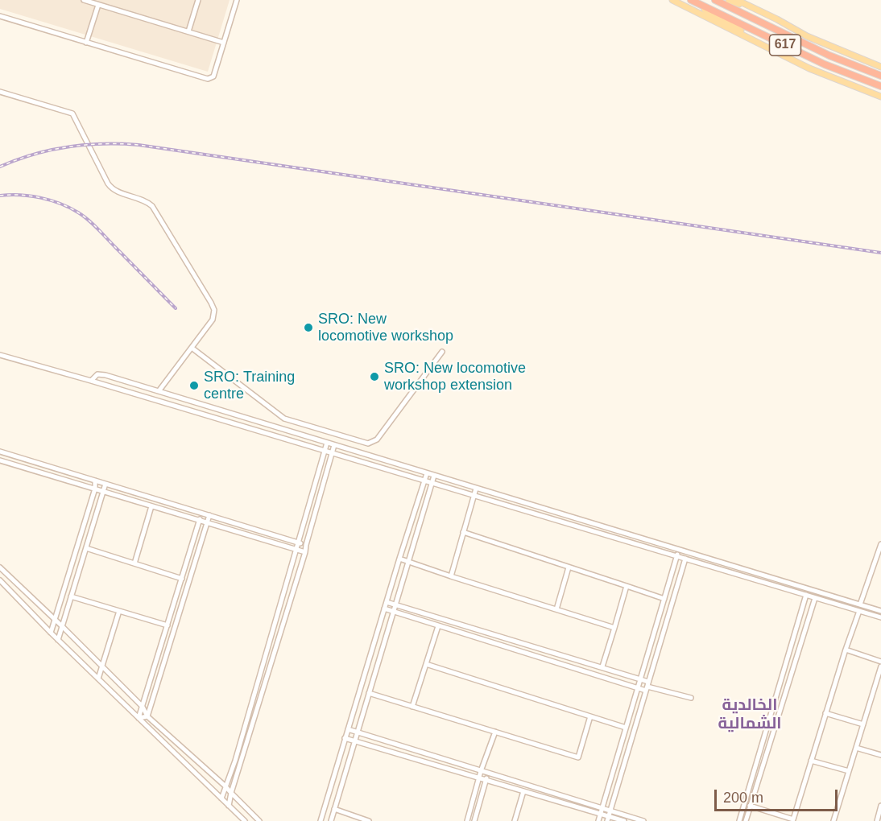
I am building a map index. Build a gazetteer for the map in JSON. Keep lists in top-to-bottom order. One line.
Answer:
{"streets":{"highway":["617"]},"districts":["الخالدية الشمالية"],"places":["SRO: New locomotive workshop","SRO: New locomotive workshop extension","SRO: Training centre"],"scale_bar":"200 m"}
